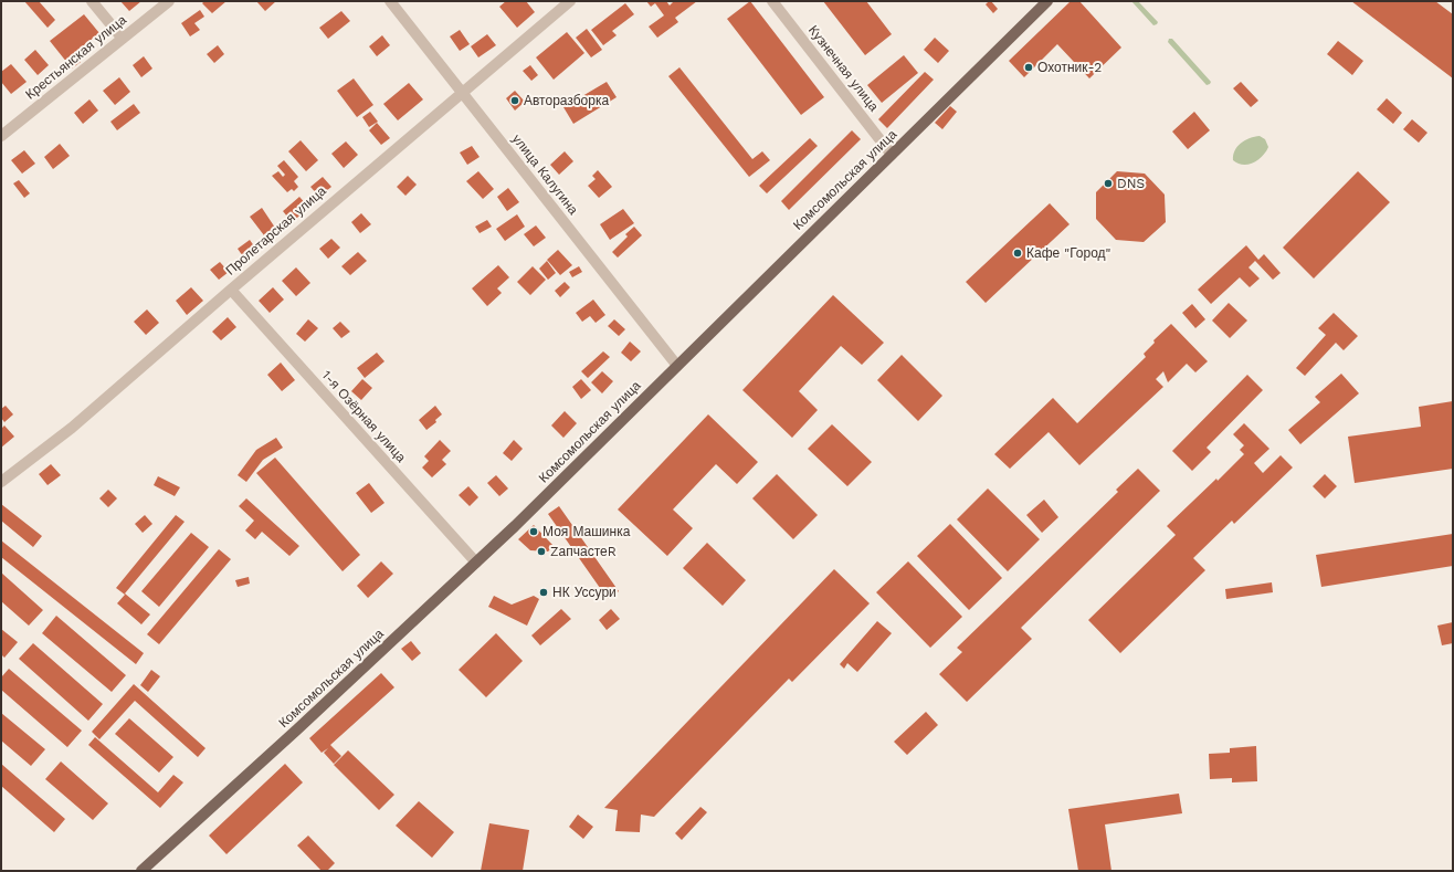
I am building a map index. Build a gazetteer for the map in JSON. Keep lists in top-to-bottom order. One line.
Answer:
{"streets":{"main road":["Комсомольская улица"],"street":["Крестьянская улица","Кузнечная улица","улица Калугина","Пролетарская улица","1-я Озёрная улица"]},"crossings":[["Кузнечная улица","Комсомольская улица"],["улица Калугина","Комсомольская улица"],["улица Калугина","Пролетарская улица"],["Комсомольская улица","1-я Озёрная улица"],["Пролетарская улица","1-я Озёрная улица"]],"places":["Охотник-2","Авторазборка","DNS","Кафе \"Город\"","Моя Машинка","ZапчастеR","НК Уссури"]}
